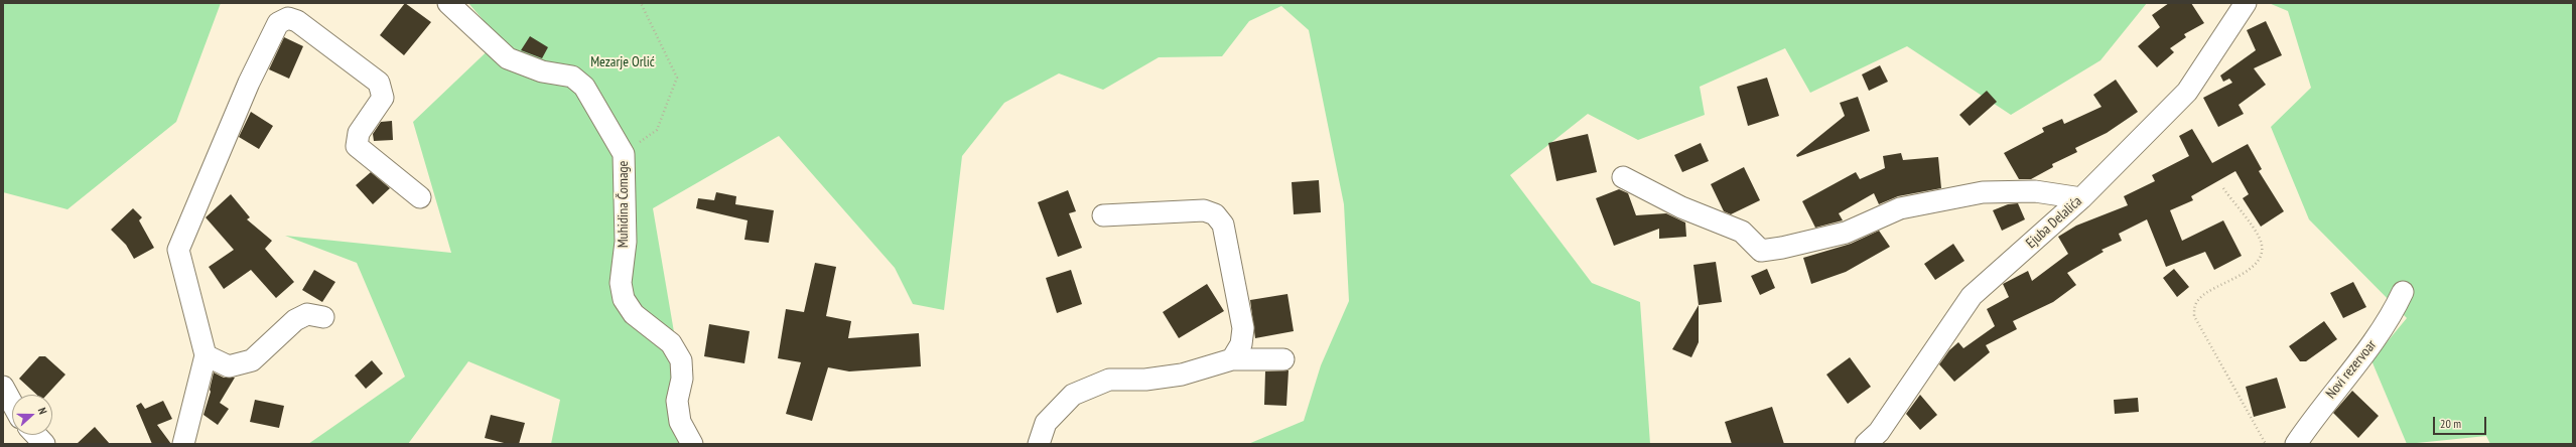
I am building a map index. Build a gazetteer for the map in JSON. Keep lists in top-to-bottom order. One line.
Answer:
{"streets":{"street":["Muhidina Čomage","Ejuba Delalića","Novi rezervoar"]},"parks":["Mezarje Orlić"],"scale_bar":"20 m","north":"right"}
